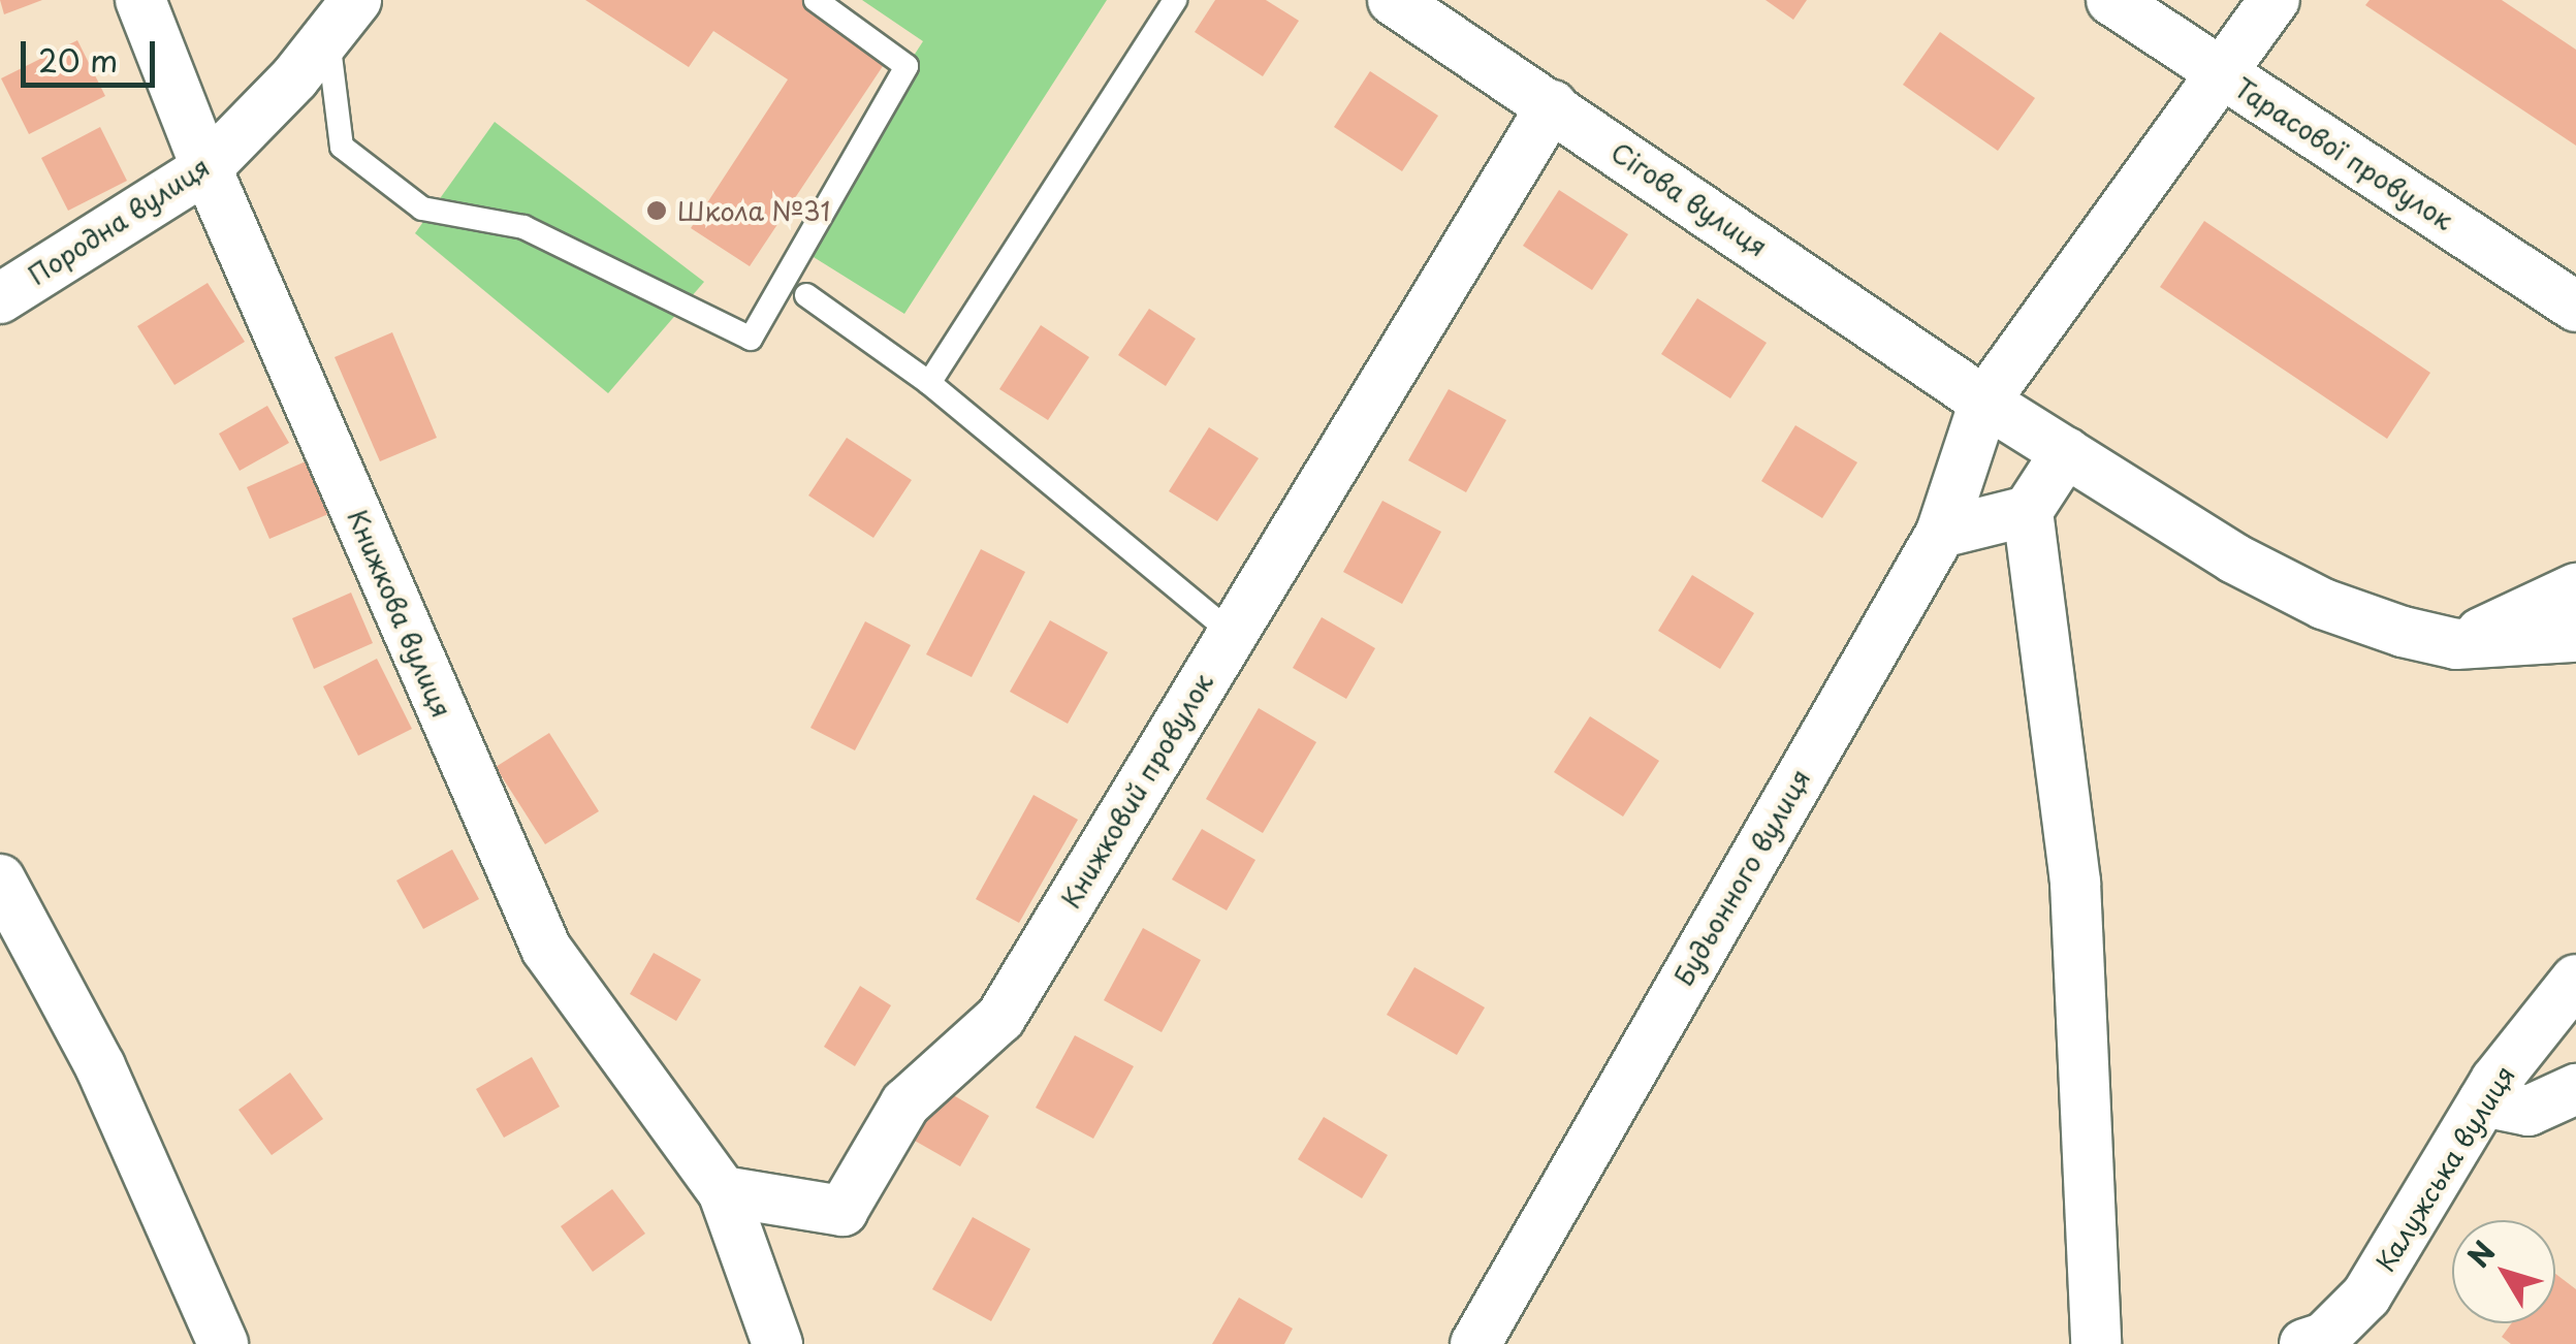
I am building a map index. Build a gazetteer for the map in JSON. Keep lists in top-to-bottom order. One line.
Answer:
{"streets":{"street":["Тарасової провулок","Сігова вулиця","Породна вулиця","Книжкова вулиця","Книжковий провулок","Будьонного вулиця","Калужська вулиця"]},"crossings":[["Сігова вулиця","Книжковий провулок"],["Сігова вулиця","Будьонного вулиця"],["Породна вулиця","Книжкова вулиця"],["Книжкова вулиця","Книжковий провулок"]],"places":["Школа №31"],"scale_bar":"20 m","north":"top left"}
